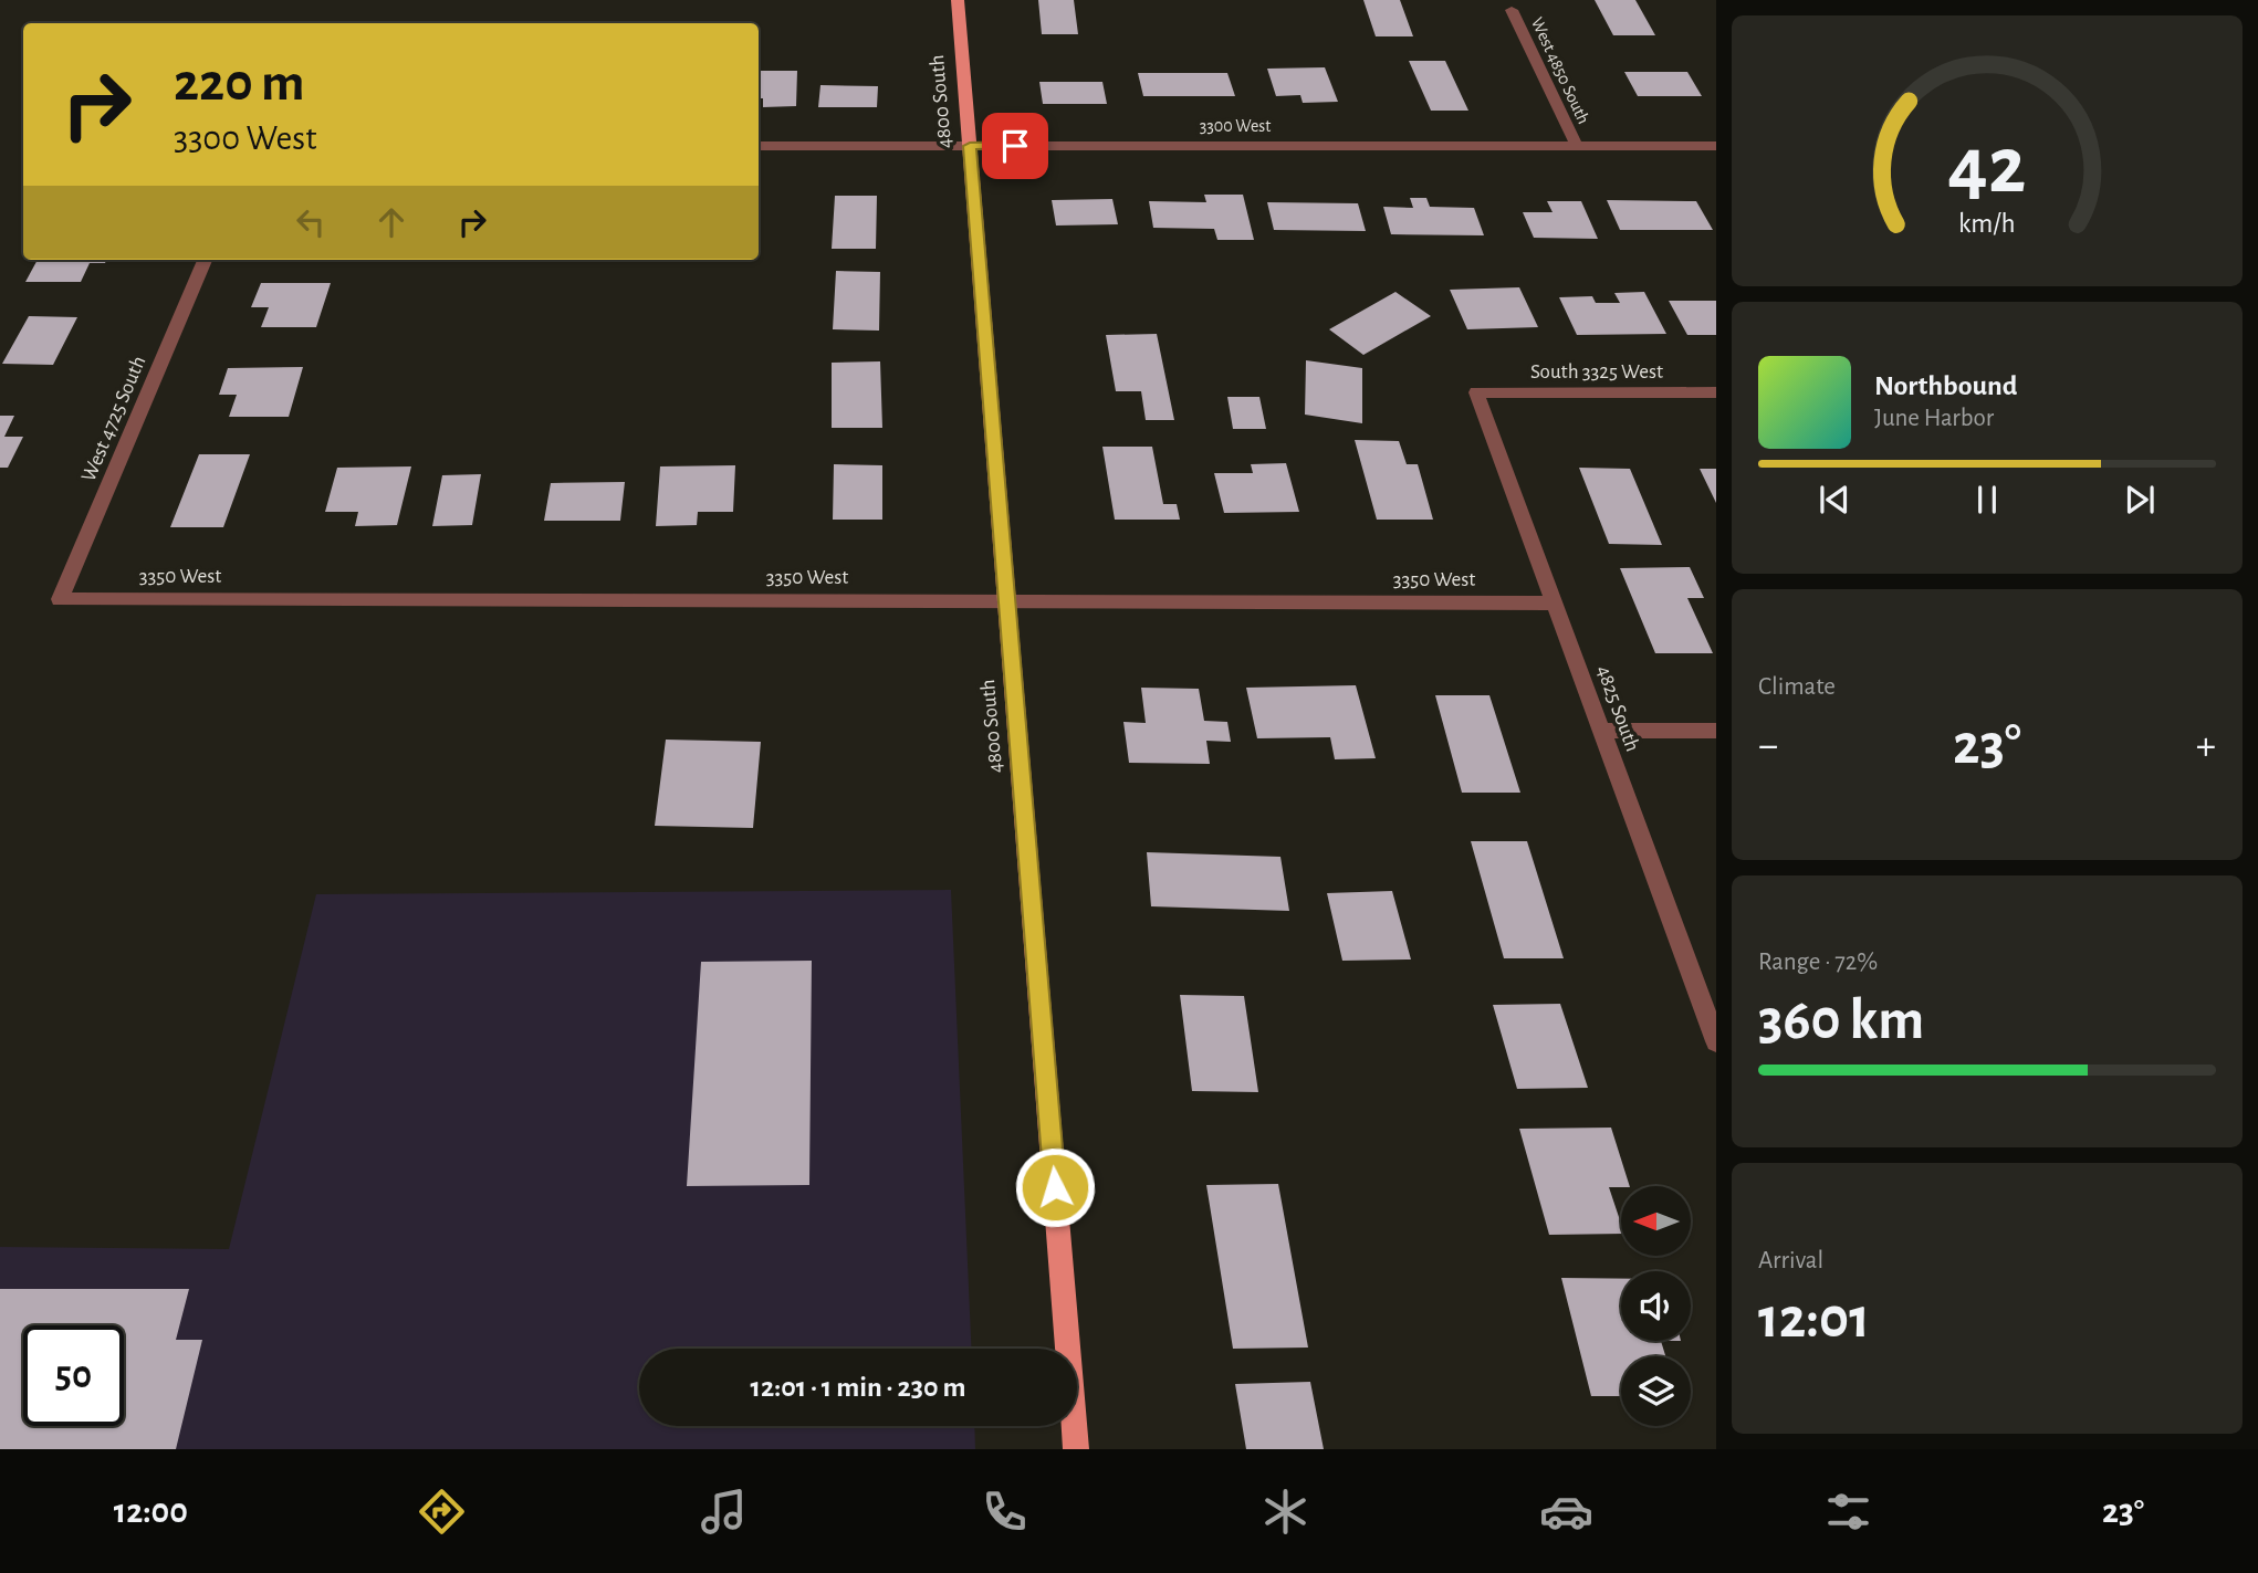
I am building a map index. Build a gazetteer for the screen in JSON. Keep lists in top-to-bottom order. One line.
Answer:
{"streets":{"main road":["4800 South"],"street":["West 4850 South","3300 West","South 3325 West","West 4725 South","3350 West","4825 South"]},"crossings":[["West 4850 South","3300 West"],["4800 South","3300 West"],["4800 South","3350 West"],["South 3325 West","4825 South"],["West 4725 South","3350 West"],["3350 West","4825 South"]],"north":"left","page":{"turn":["220 m","3300 West"],"song":["Northbound","June Harbor"],"tile":["Climate",["Range · 72%","360 km"],["Arrival","12:01"]],"heat":["−","23°","+"],"limit":"50","trip":"12:01 · 1 min · 230 m","tabs":["12:00","23°"],"gauge":["42","km/h"]}}
